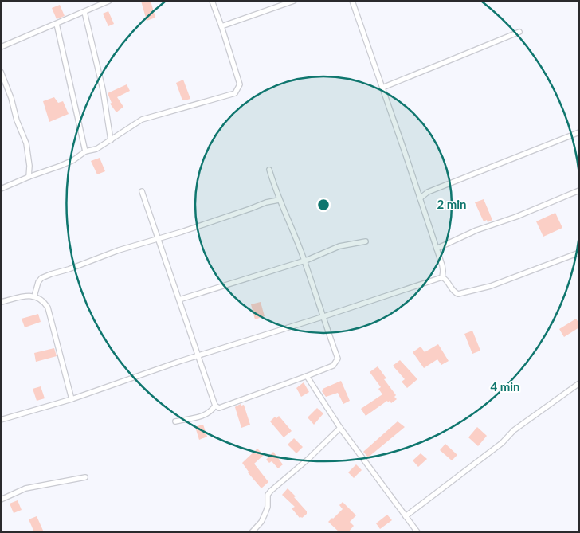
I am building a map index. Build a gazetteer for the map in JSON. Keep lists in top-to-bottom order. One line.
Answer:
{"rings":["2 min","4 min"]}
